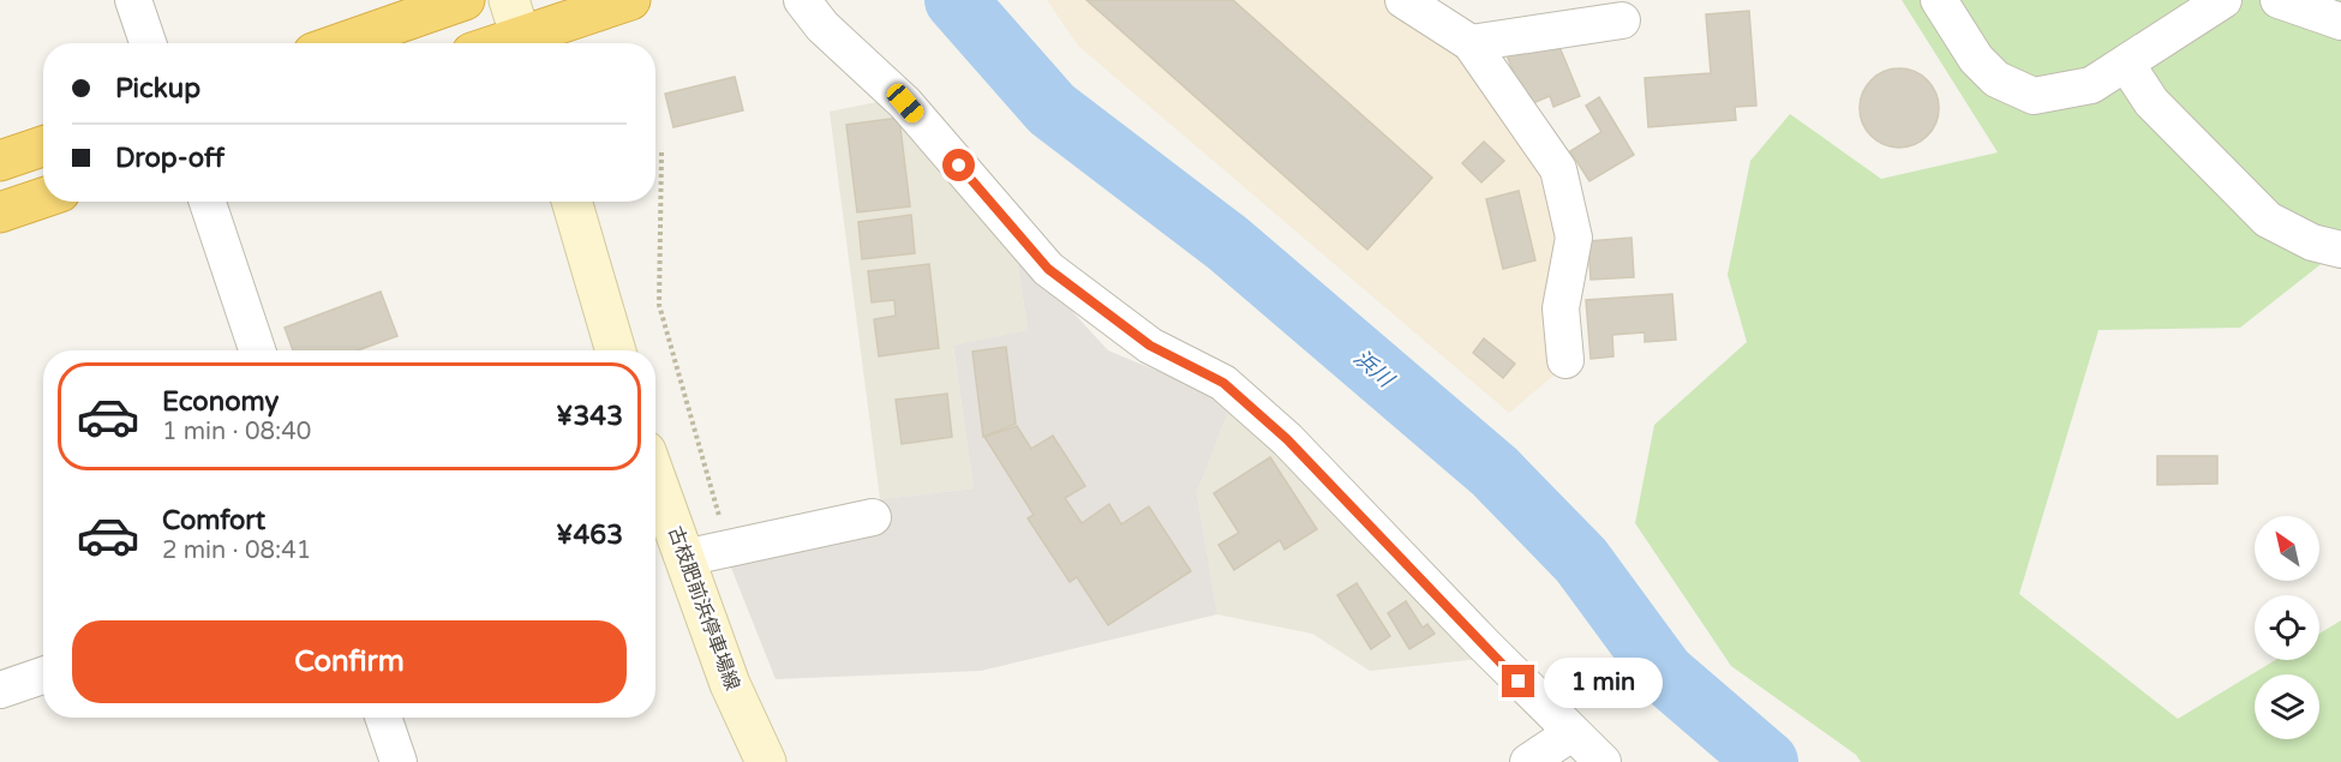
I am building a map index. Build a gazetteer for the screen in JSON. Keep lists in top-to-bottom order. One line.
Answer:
{"streets":{"main road":["古枝肥前浜停車場線"]},"water":["浜川"],"north":"top left","page":{"banner":["Pickup","Drop-off"],"list":[{"name":"Economy","note":"1 min · 08:40","value":"¥343"},{"name":"Comfort","note":"2 min · 08:41","value":"¥463"}],"buttons":"Confirm","bubble":"1 min"}}
